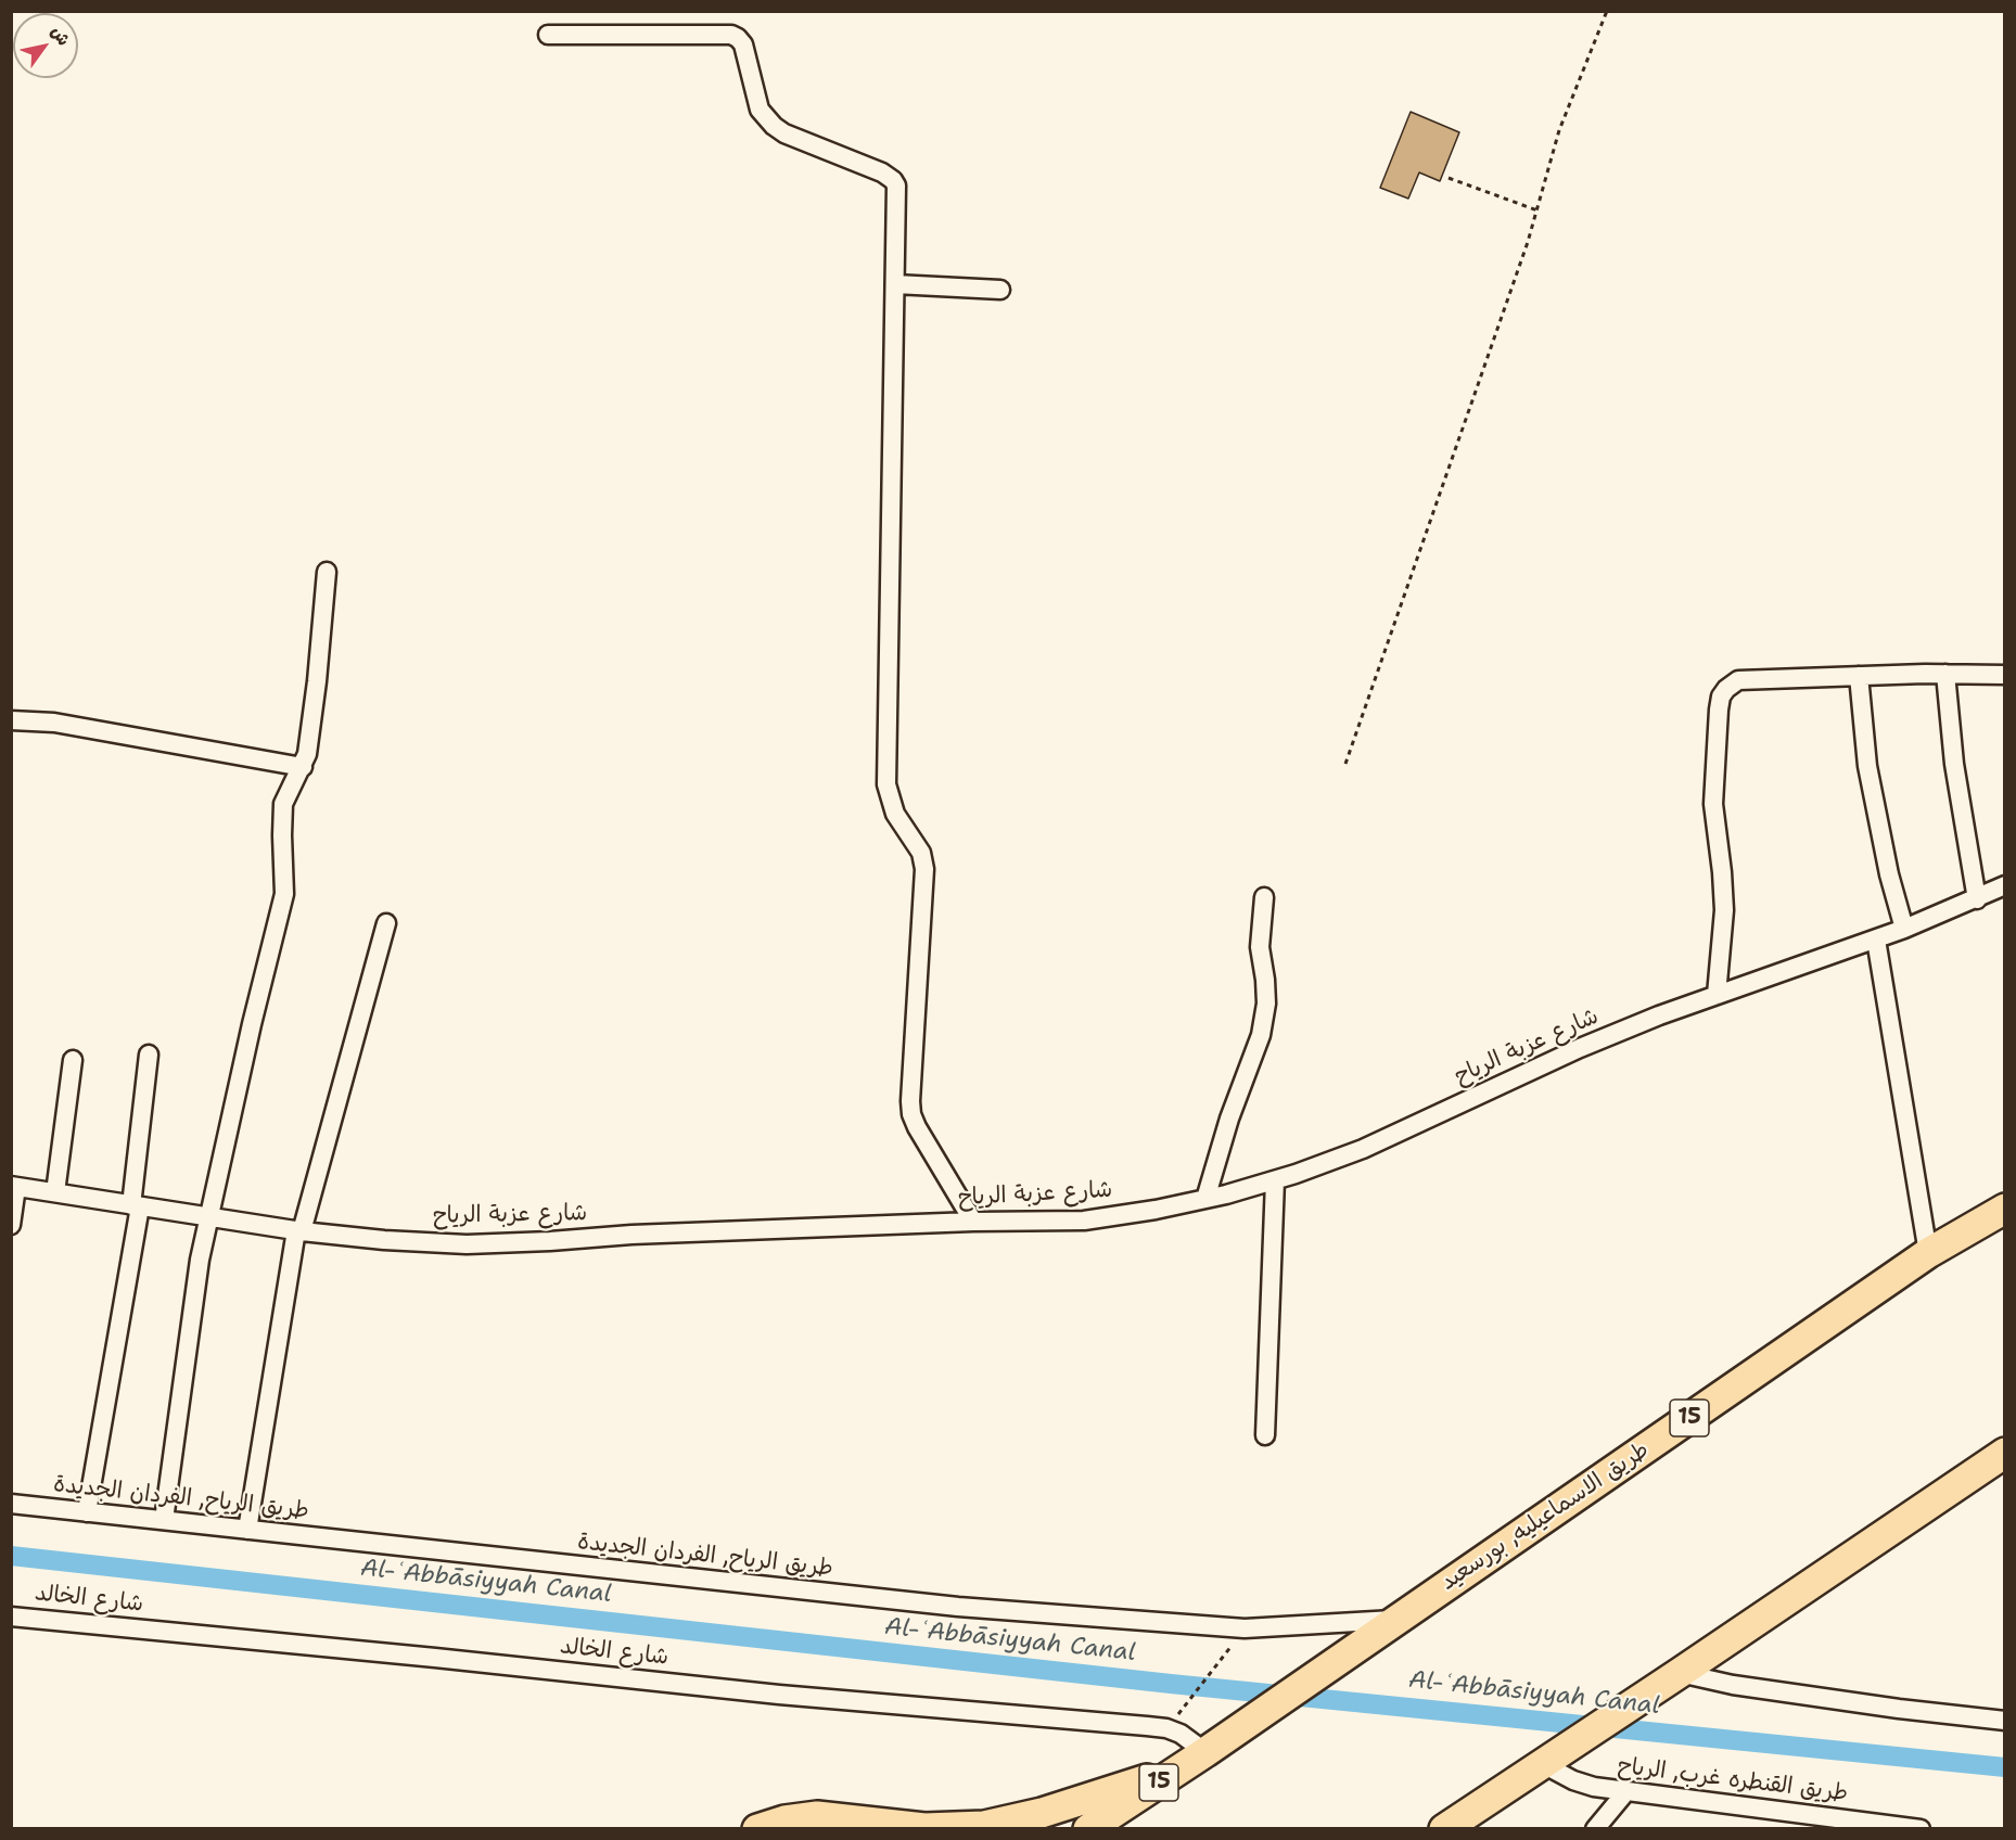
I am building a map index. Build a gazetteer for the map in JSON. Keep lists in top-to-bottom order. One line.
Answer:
{"streets":{"highway":["15","طريق الاسماعيليه, بورسعيد"],"street":["شارع عزبة الرياح","طريق الرياح, الفردان الجديدة","شارع الخالد","طريق القنطره غرب, الرياح"]},"crossings":[["طريق الرياح, الفردان الجديدة","طريق الاسماعيليه, بورسعيد"],["طريق الاسماعيليه, بورسعيد","شارع الخالد"]],"water":["Al-ʿAbbāsiyyah Canal"],"north":"top right"}
